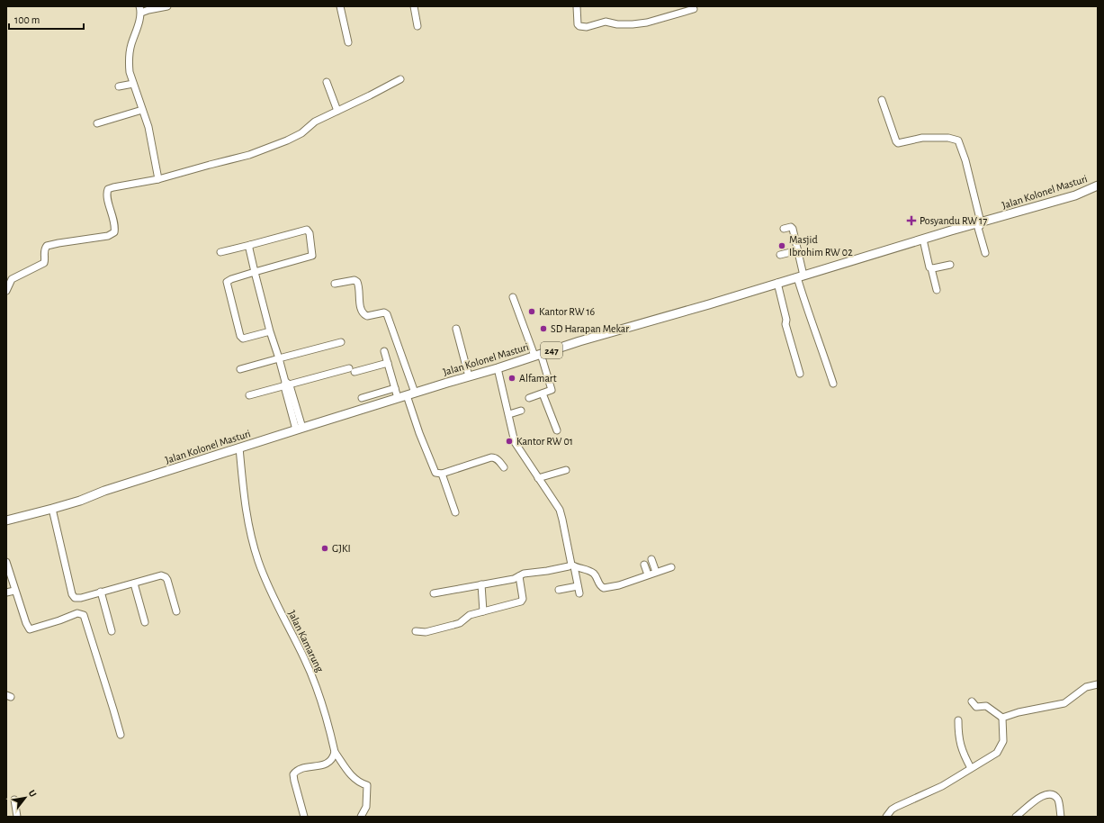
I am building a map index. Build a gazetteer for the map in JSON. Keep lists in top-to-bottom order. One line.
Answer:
{"streets":{"main road":["Jalan Kolonel Masturi","247"],"street":["Jalan Kamarung"]},"crossings":[["Jalan Kolonel Masturi","Jalan Kamarung"]],"places":{"health":["Posyandu RW 17"],"other":["Masjid Ibrohim RW 02","Kantor RW 16","SD Harapan Mekar","Alfamart","Kantor RW 01","GJKI"]},"scale_bar":"100 m","north":"top right"}
